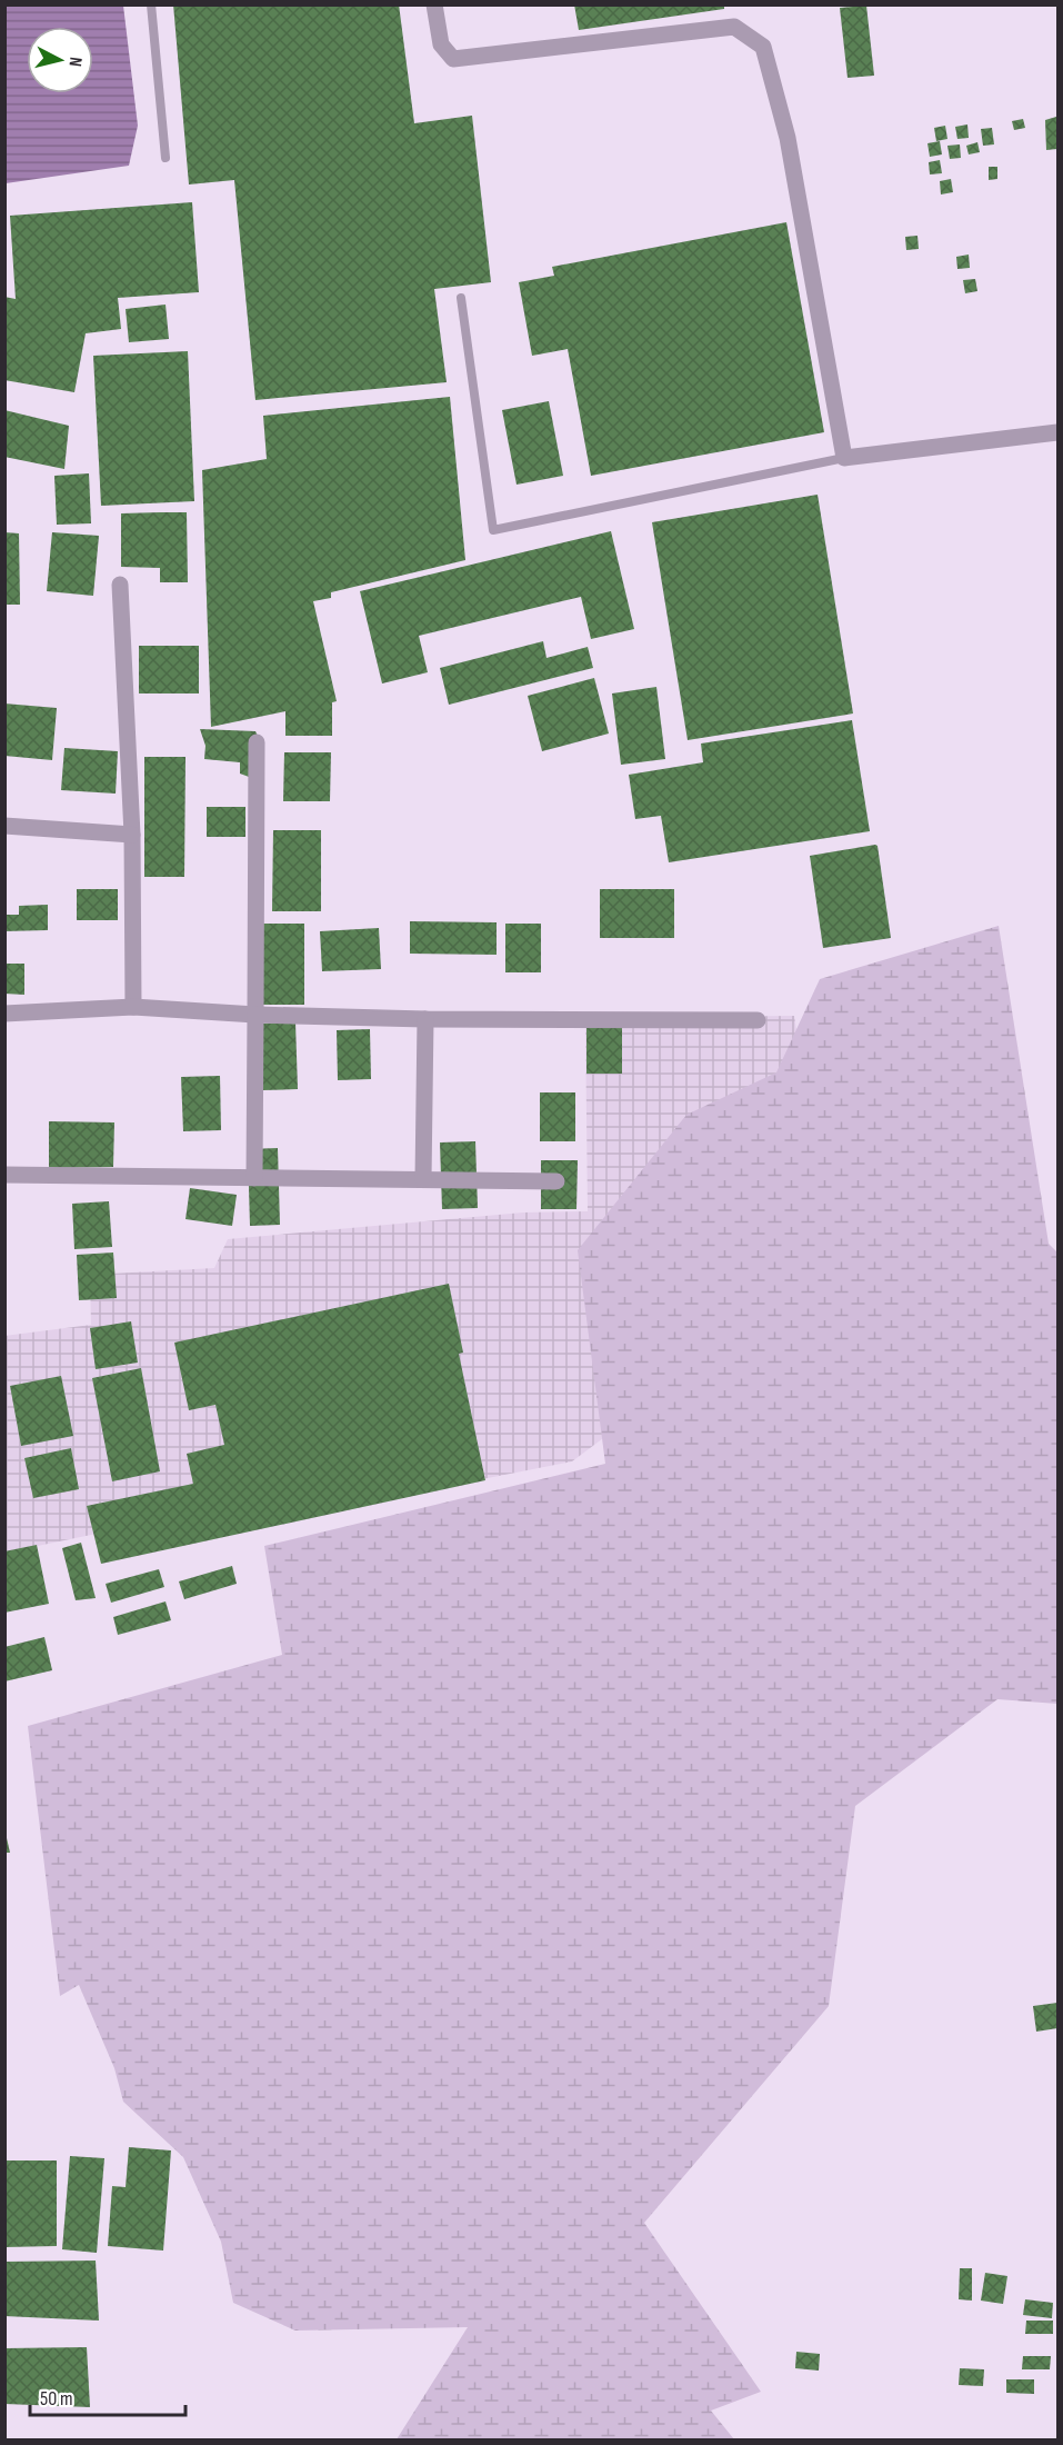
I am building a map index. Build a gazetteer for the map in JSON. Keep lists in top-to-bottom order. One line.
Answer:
{"scale_bar":"50 m","north":"right"}
